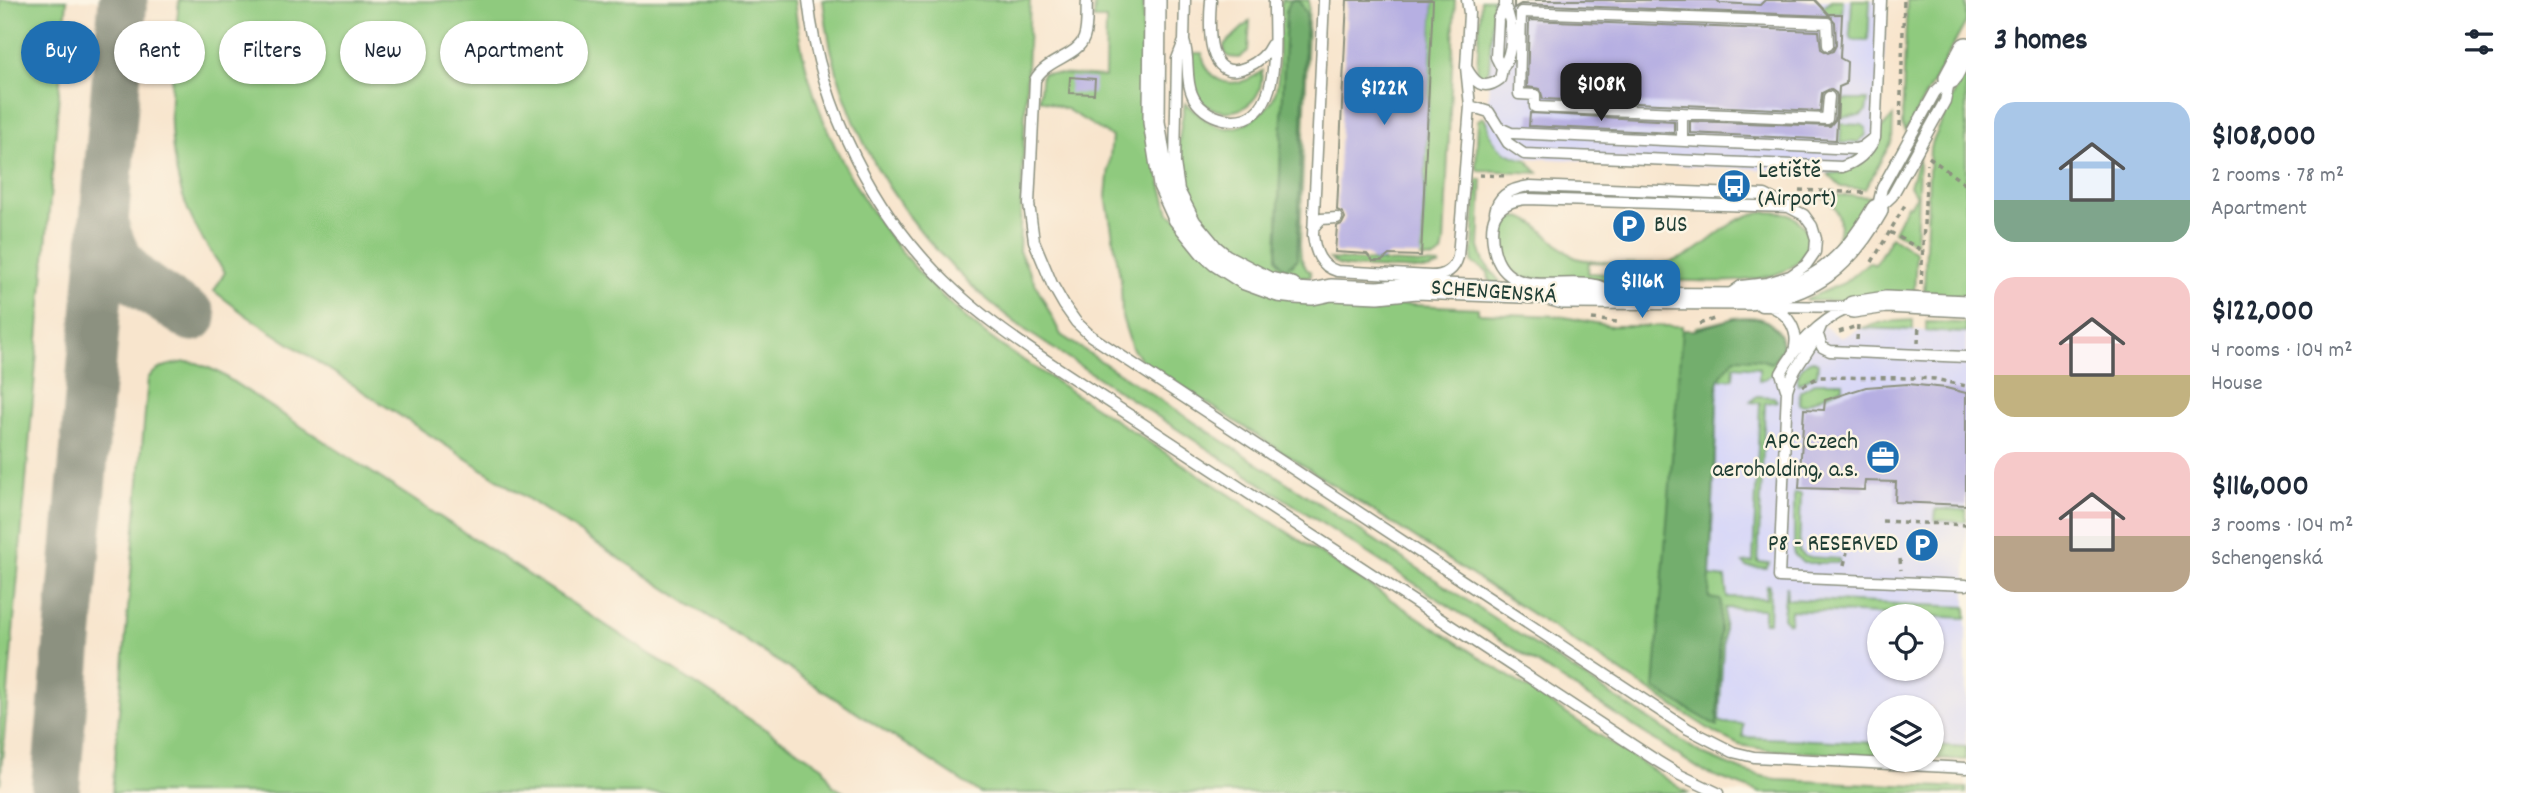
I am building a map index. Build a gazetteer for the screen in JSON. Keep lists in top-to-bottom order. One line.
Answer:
{"streets":{"street":["SCHENGENSKÁ"]},"places":{"bus stop":["Letiště (Airport)"],"parking":["BUS","P8 - RESERVED"],"office":["APC Czech aeroholding, a.s."]},"page":{"heading":"3 homes","chip":["Buy","Rent","Filters","New","Apartment"],"price":["$108K","$122K","$116K"],"list":[{"name":"$108,000","note":"2 rooms · 78 m² · Apartment"},{"name":"$122,000","note":"4 rooms · 104 m² · House"},{"name":"$116,000","note":"3 rooms · 104 m² · Schengenská"}]}}
